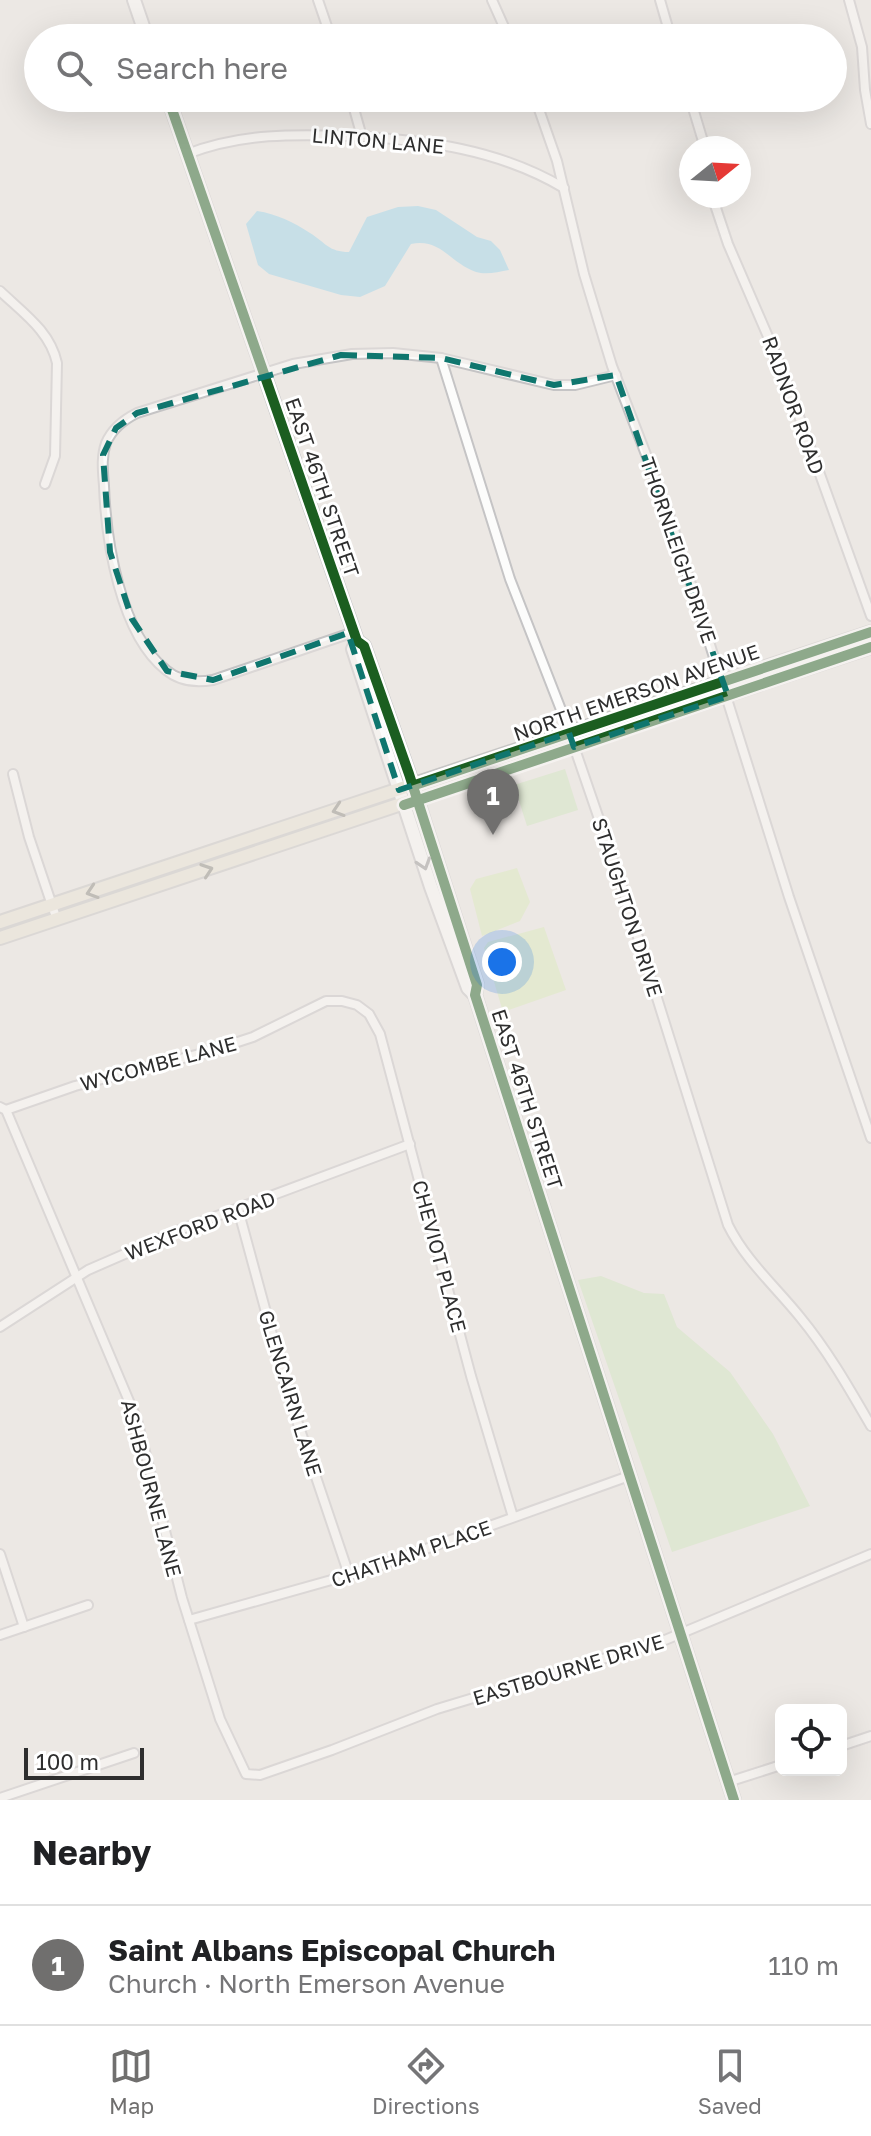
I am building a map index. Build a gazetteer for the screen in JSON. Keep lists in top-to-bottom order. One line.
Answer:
{"streets":{"main road":["EAST 46TH STREET","NORTH EMERSON AVENUE"],"street":["LINTON LANE","RADNOR ROAD","THORNLEIGH DRIVE","STAUGHTON DRIVE","WYCOMBE LANE","WEXFORD ROAD","CHEVIOT PLACE","GLENCAIRN LANE","ASHBOURNE LANE","CHATHAM PLACE","EASTBOURNE DRIVE"]},"crossings":[["LINTON LANE","EAST 46TH STREET"],["LINTON LANE","THORNLEIGH DRIVE"],["EAST 46TH STREET","NORTH EMERSON AVENUE"],["EAST 46TH STREET","CHATHAM PLACE"],["EAST 46TH STREET","EASTBOURNE DRIVE"],["THORNLEIGH DRIVE","NORTH EMERSON AVENUE"],["NORTH EMERSON AVENUE","STAUGHTON DRIVE"],["WYCOMBE LANE","CHEVIOT PLACE"],["WYCOMBE LANE","ASHBOURNE LANE"],["WEXFORD ROAD","CHEVIOT PLACE"],["WEXFORD ROAD","GLENCAIRN LANE"],["WEXFORD ROAD","ASHBOURNE LANE"],["CHEVIOT PLACE","CHATHAM PLACE"],["GLENCAIRN LANE","CHATHAM PLACE"],["ASHBOURNE LANE","CHATHAM PLACE"],["ASHBOURNE LANE","EASTBOURNE DRIVE"]],"scale_bar":"100 m","north":"right","page":{"search":"Search here","pins":"1","scale":"100 m","heading":"Nearby","list":[{"mark":"1","name":"Saint Albans Episcopal Church","note":"Church · North Emerson Avenue","value":"110 m"}],"nav":["Map","Directions","Saved"]}}
